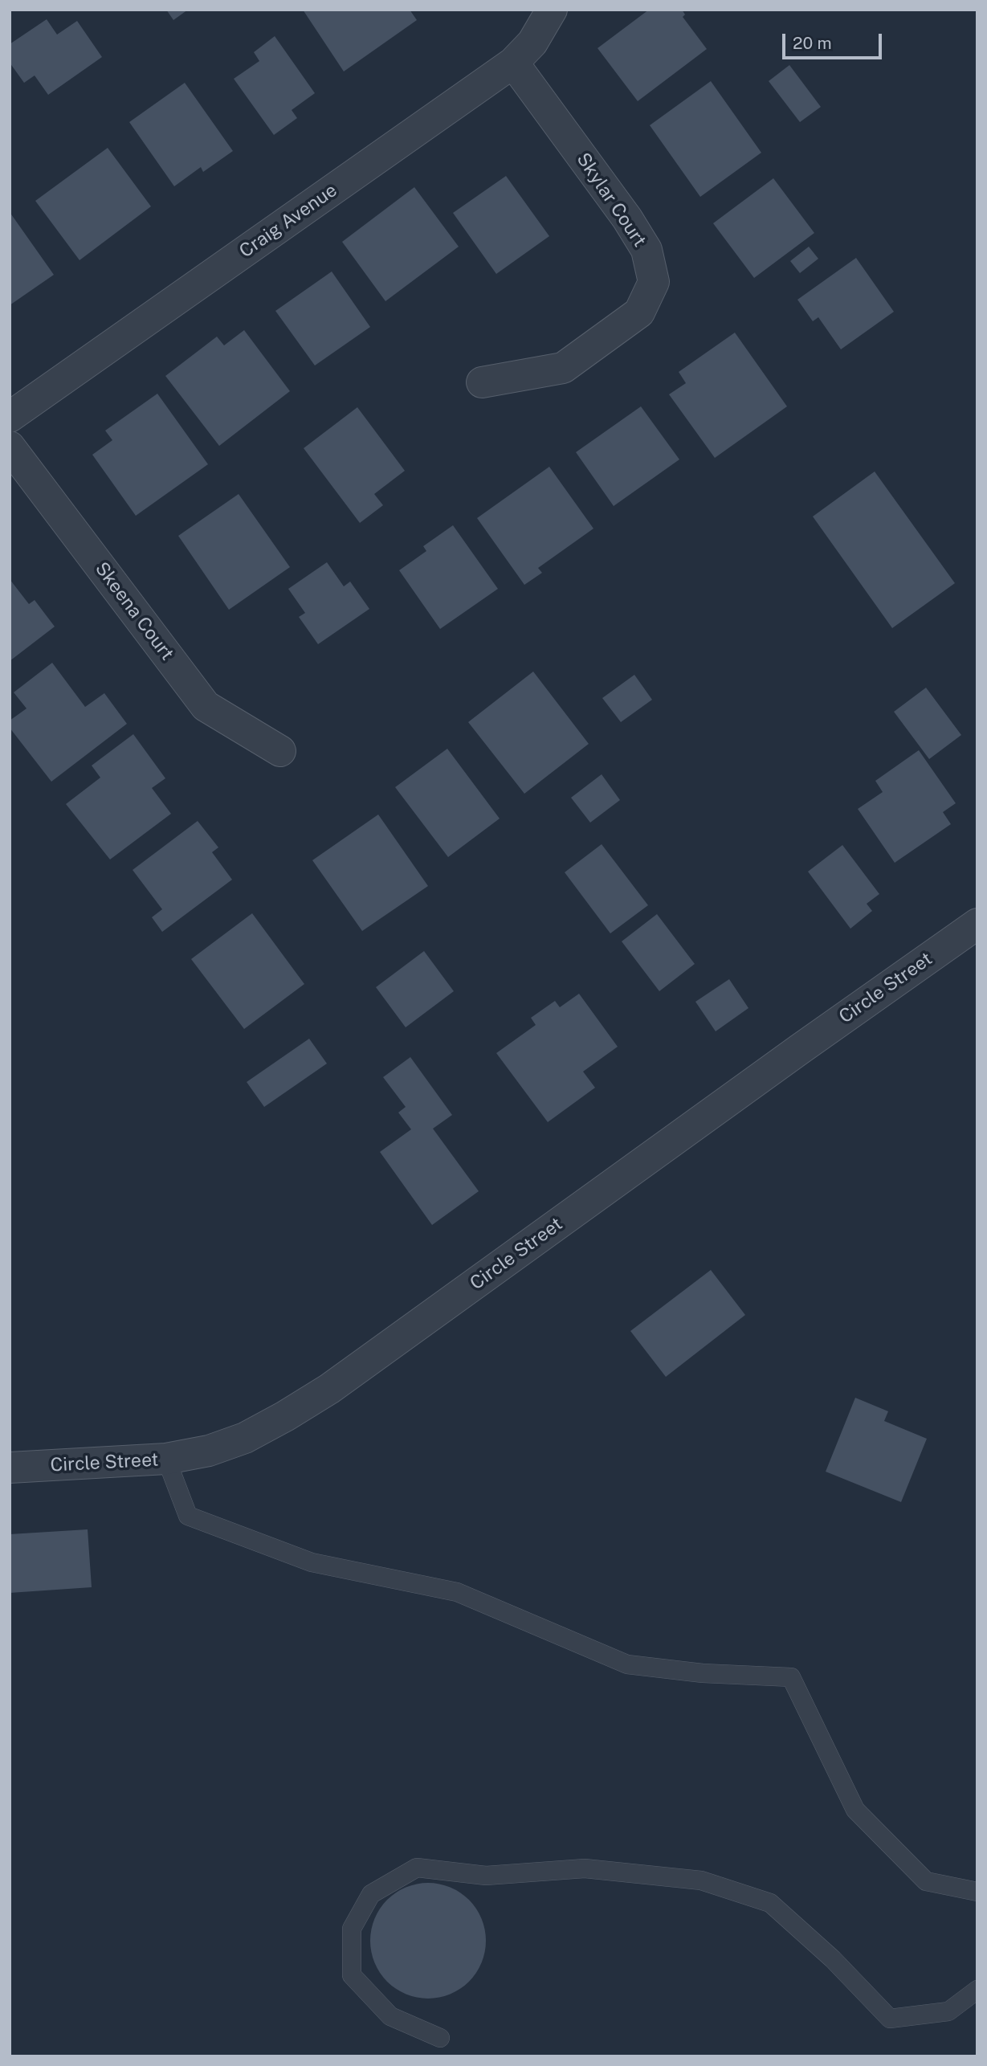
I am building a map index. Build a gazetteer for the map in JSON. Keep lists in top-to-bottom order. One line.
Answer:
{"streets":{"street":["Skylar Court","Craig Avenue","Skeena Court","Circle Street"]},"crossings":[["Skylar Court","Craig Avenue"]],"scale_bar":"20 m"}
